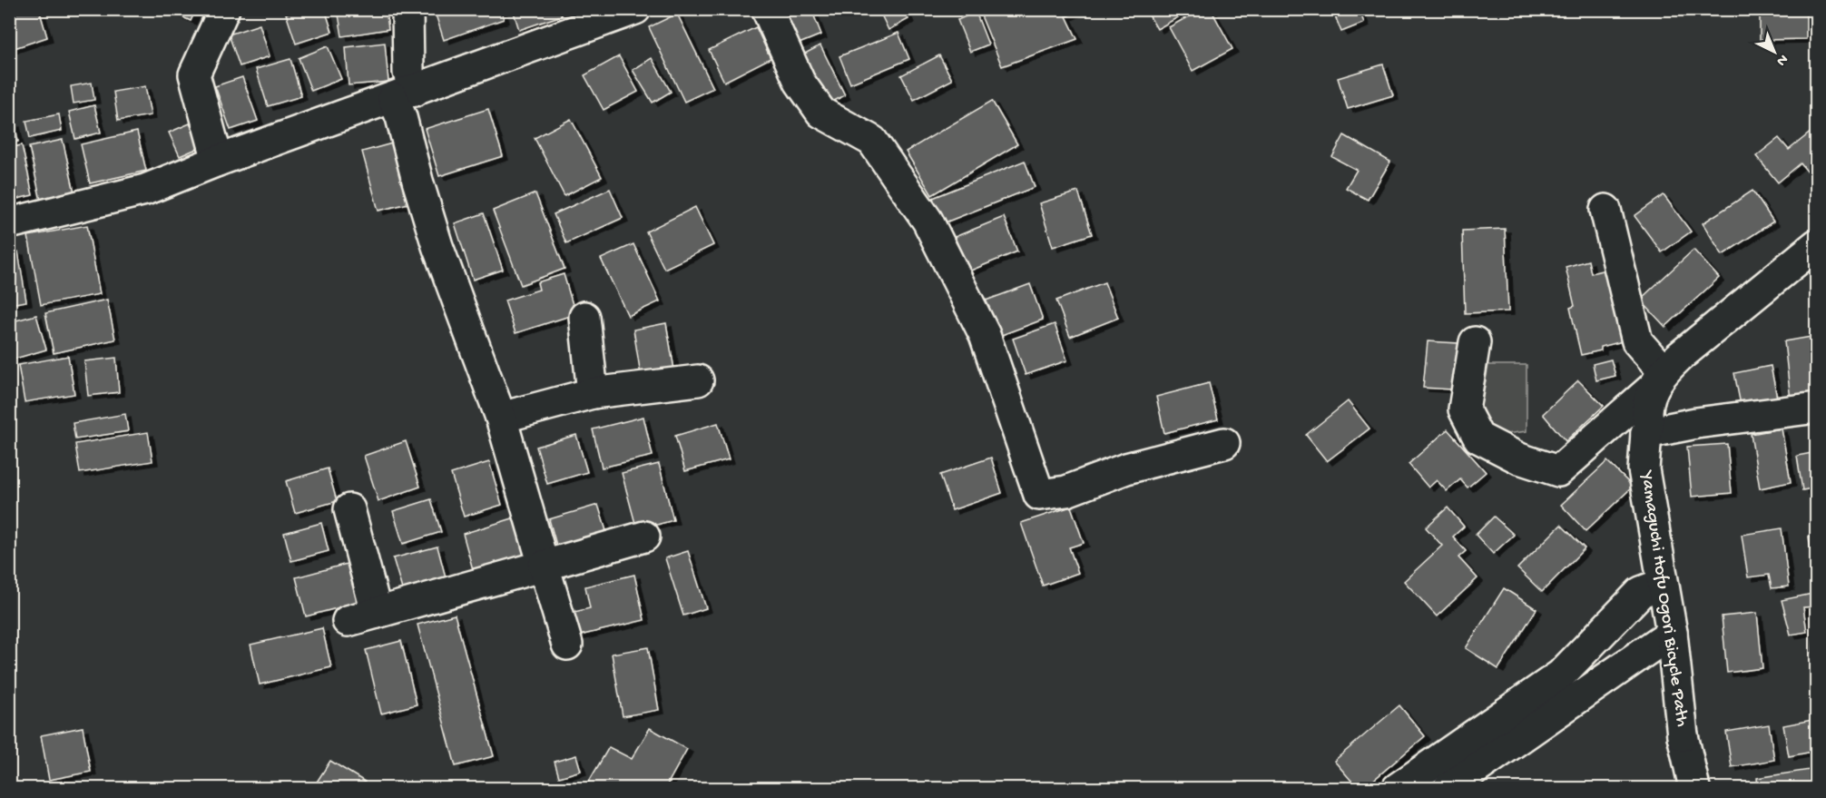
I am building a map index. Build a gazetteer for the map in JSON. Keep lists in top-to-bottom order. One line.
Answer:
{"streets":{"street":["Yamaguchi Hofu Ogori Bicycle Path"]},"north":"bottom right"}
